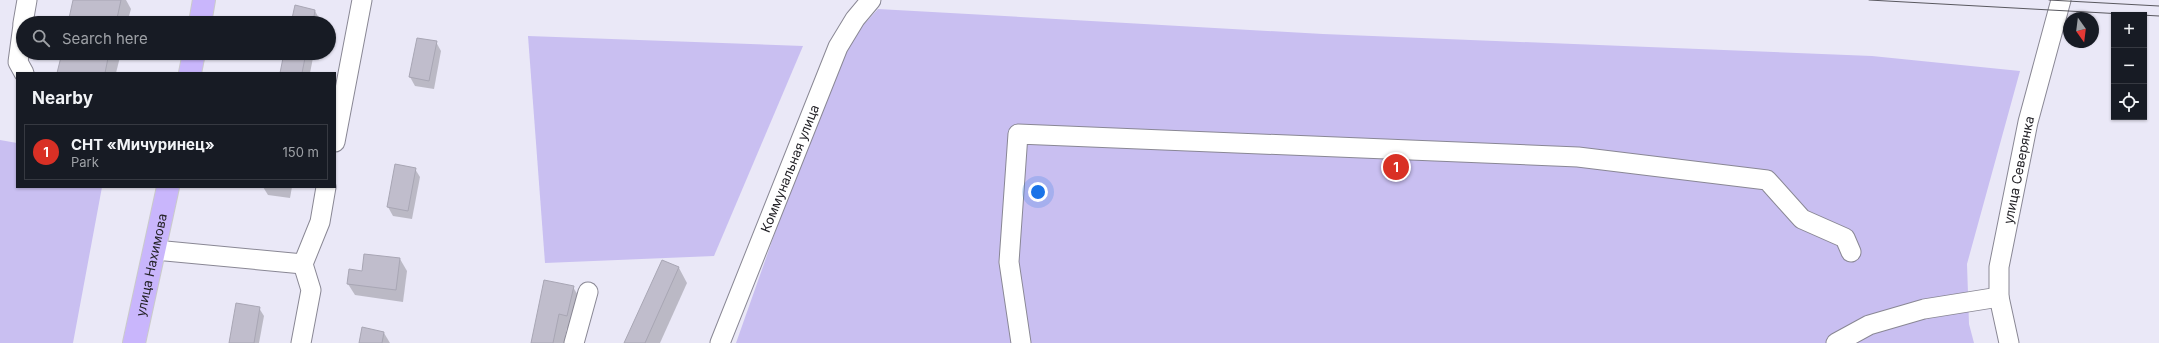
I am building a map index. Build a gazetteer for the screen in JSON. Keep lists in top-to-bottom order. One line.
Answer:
{"streets":{"main road":["улица Нахимова"],"street":["Коммунальная улица","улица Северянка"]},"north":"bottom","page":{"map_buttons":["+","−"],"search":"Search here","heading":"Nearby","list":[{"mark":"1","name":"СНТ «Мичуринец»","note":"Park","value":"150 m"}],"pins":"1"}}
